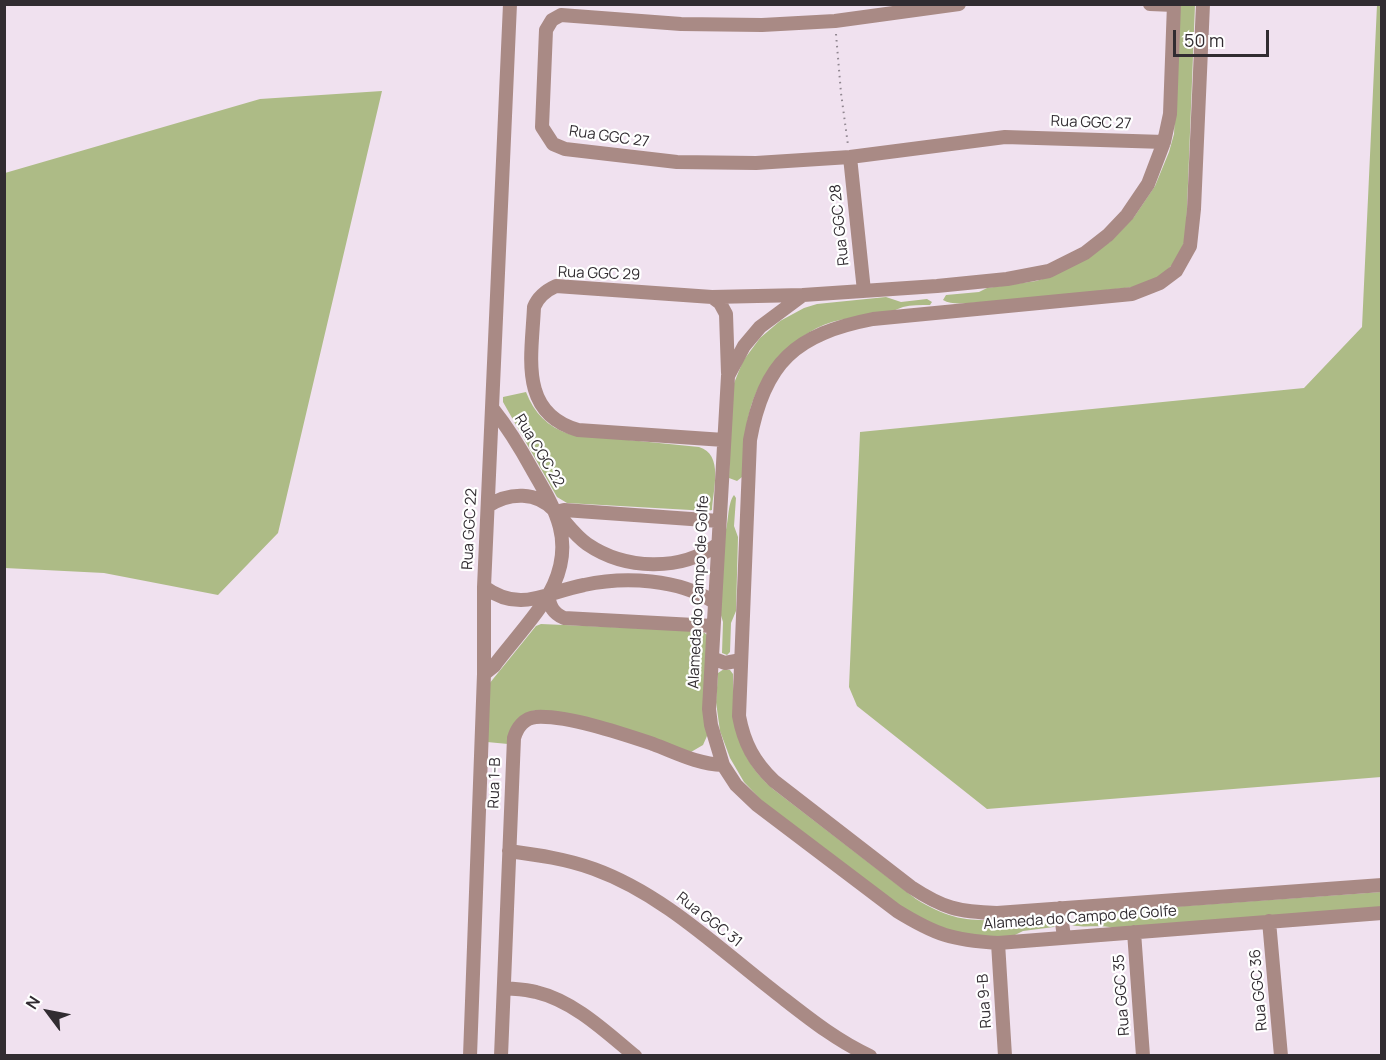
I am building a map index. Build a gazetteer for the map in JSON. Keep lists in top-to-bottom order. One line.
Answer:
{"streets":{"street":["Rua GGC 27","Rua GGC 28","Rua GGC 29","Rua CGC 22","Rua GGC 22","Alameda do Campo de Golfe","Rua 1-B","Rua GGC 31","Rua GGC 36","Rua GGC 35","Rua 9-B"]},"crossings":[["Rua GGC 27","Rua GGC 28"],["Rua GGC 29","Alameda do Campo de Golfe"],["Rua CGC 22","Rua GGC 22"],["Rua CGC 22","Alameda do Campo de Golfe"],["Alameda do Campo de Golfe","Rua 1-B"],["Alameda do Campo de Golfe","Rua GGC 36"],["Alameda do Campo de Golfe","Rua GGC 35"],["Alameda do Campo de Golfe","Rua 9-B"],["Rua 1-B","Rua GGC 31"]],"scale_bar":"50 m","north":"top left"}
